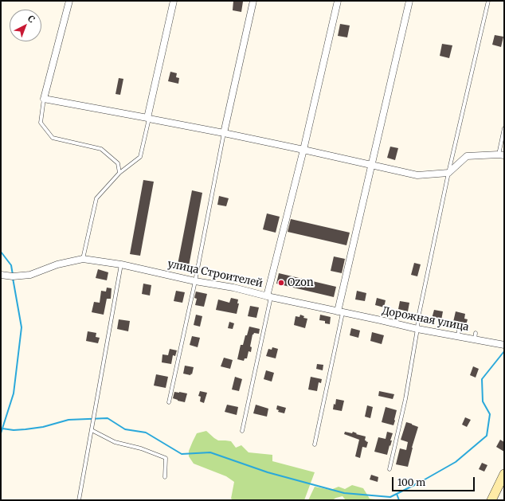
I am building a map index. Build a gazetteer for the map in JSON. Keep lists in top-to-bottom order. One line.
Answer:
{"streets":{"street":["улица Строителей","Дорожная улица"]},"crossings":[["улица Строителей","Дорожная улица"]],"places":["Ozon"],"scale_bar":"100 m","north":"top right"}
